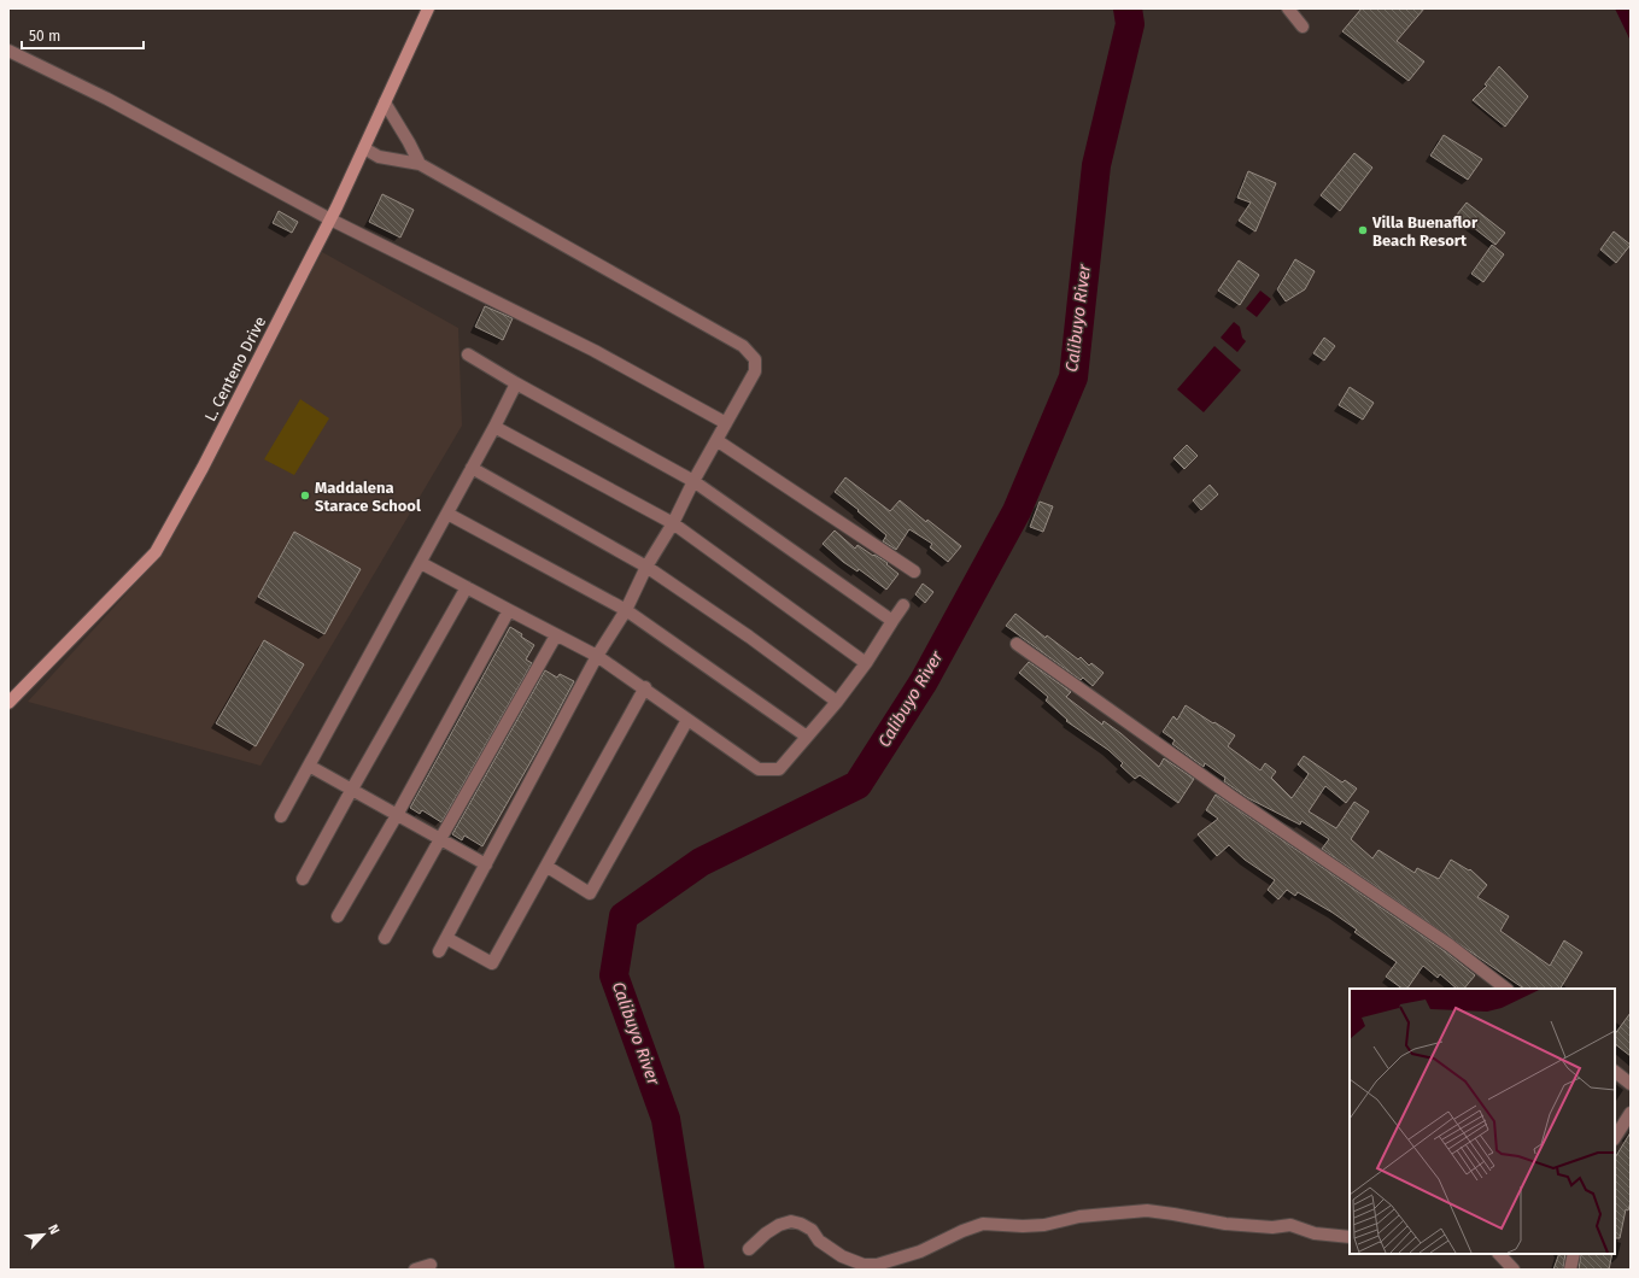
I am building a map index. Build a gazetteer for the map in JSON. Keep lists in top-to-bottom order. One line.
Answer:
{"streets":{"street":["L. Centeno Drive"]},"water":["Calibuyo River"],"places":["Villa Buenaflor Beach Resort","Maddalena Starace School"],"scale_bar":"50 m","north":"top right"}
